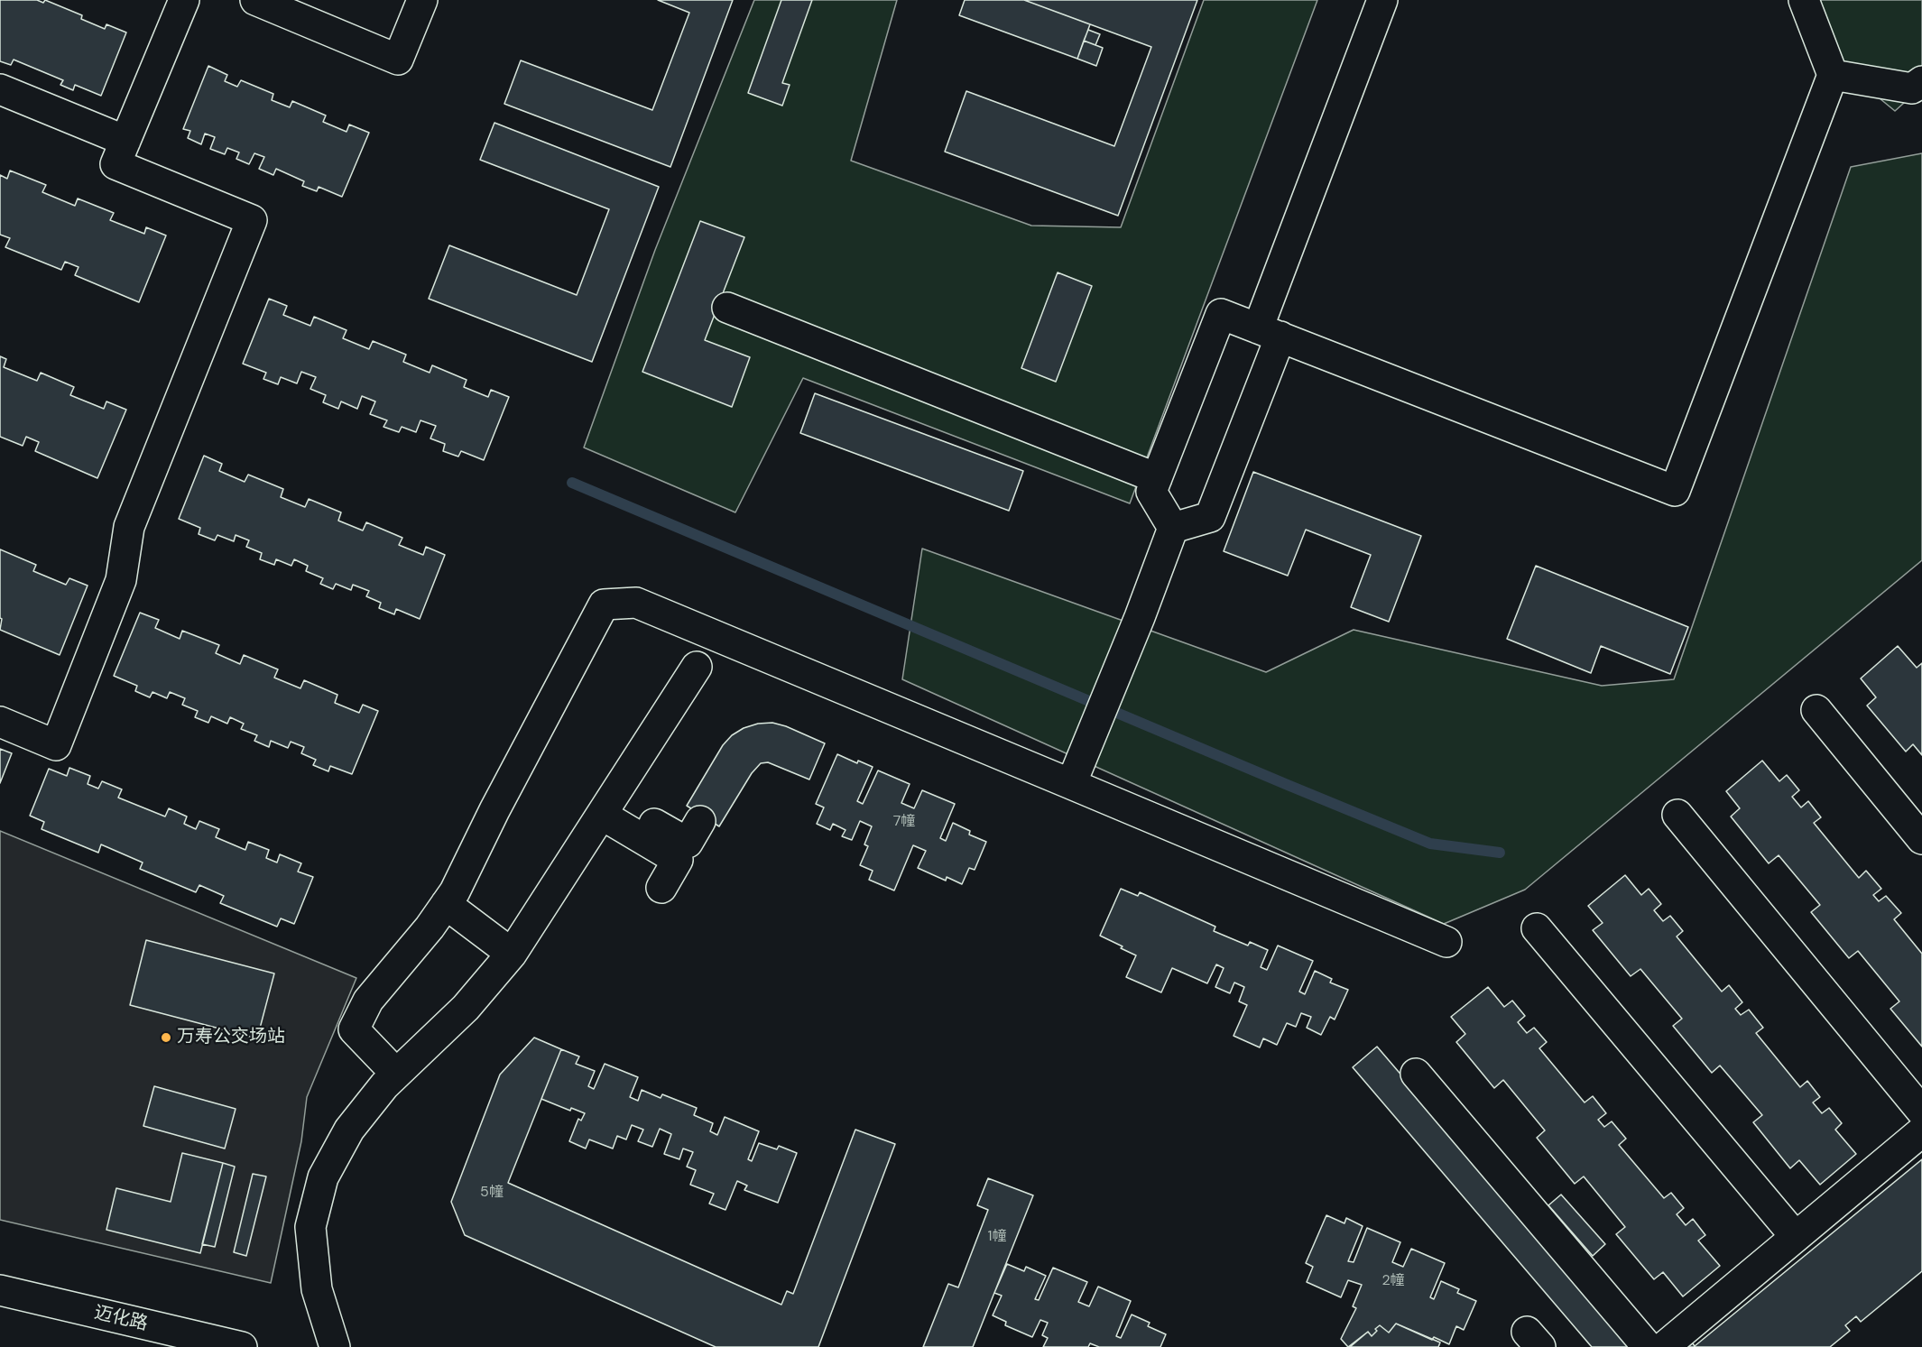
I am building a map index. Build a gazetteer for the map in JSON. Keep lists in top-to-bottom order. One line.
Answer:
{"streets":{"street":["迈化路"]},"places":["万寿公交场站"],"house_numbers":["7幢","5幢","1幢","2幢"]}
